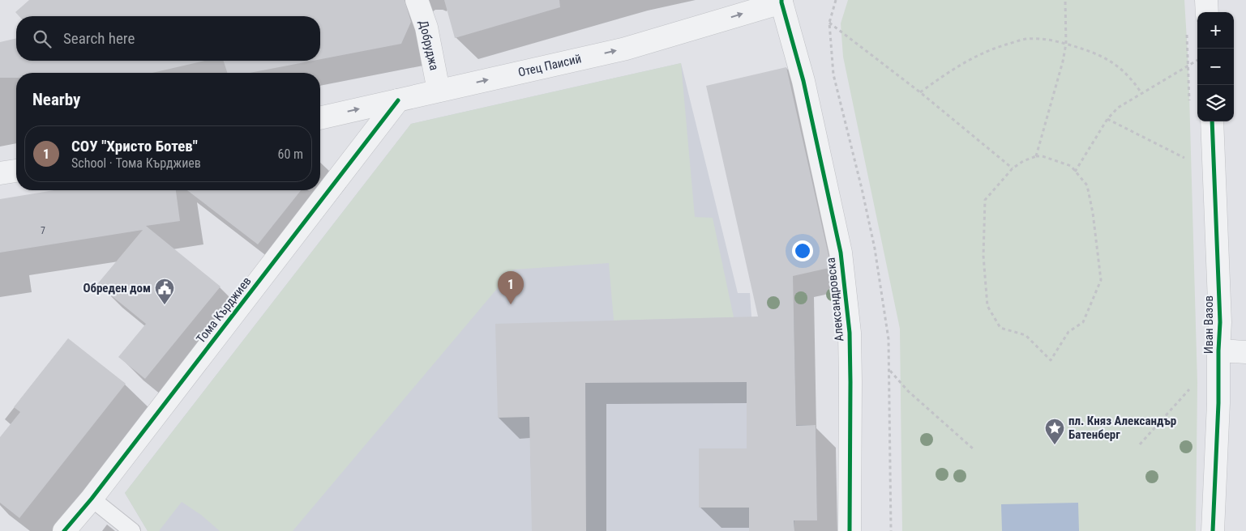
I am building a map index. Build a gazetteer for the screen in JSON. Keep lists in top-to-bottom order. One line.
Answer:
{"streets":{"street":["Добруджа","Отец Паисий","Александровска","Тома Кърджиев","Иван Вазов"]},"crossings":[["Добруджа","Отец Паисий"],["Отец Паисий","Александровска"],["Отец Паисий","Тома Кърджиев"]],"one_way":["Отец Паисий"],"places":{"public building":["Oбреден дом"],"place":["пл. Княз Александър Батенберг"]},"house_numbers":["7"],"page":{"map_buttons":["+","−"],"search":"Search here","heading":"Nearby","list":[{"mark":"1","name":"СОУ \"Христо Ботев\"","note":"School · Тома Кърджиев","value":"60 m"}],"pins":"1"}}
